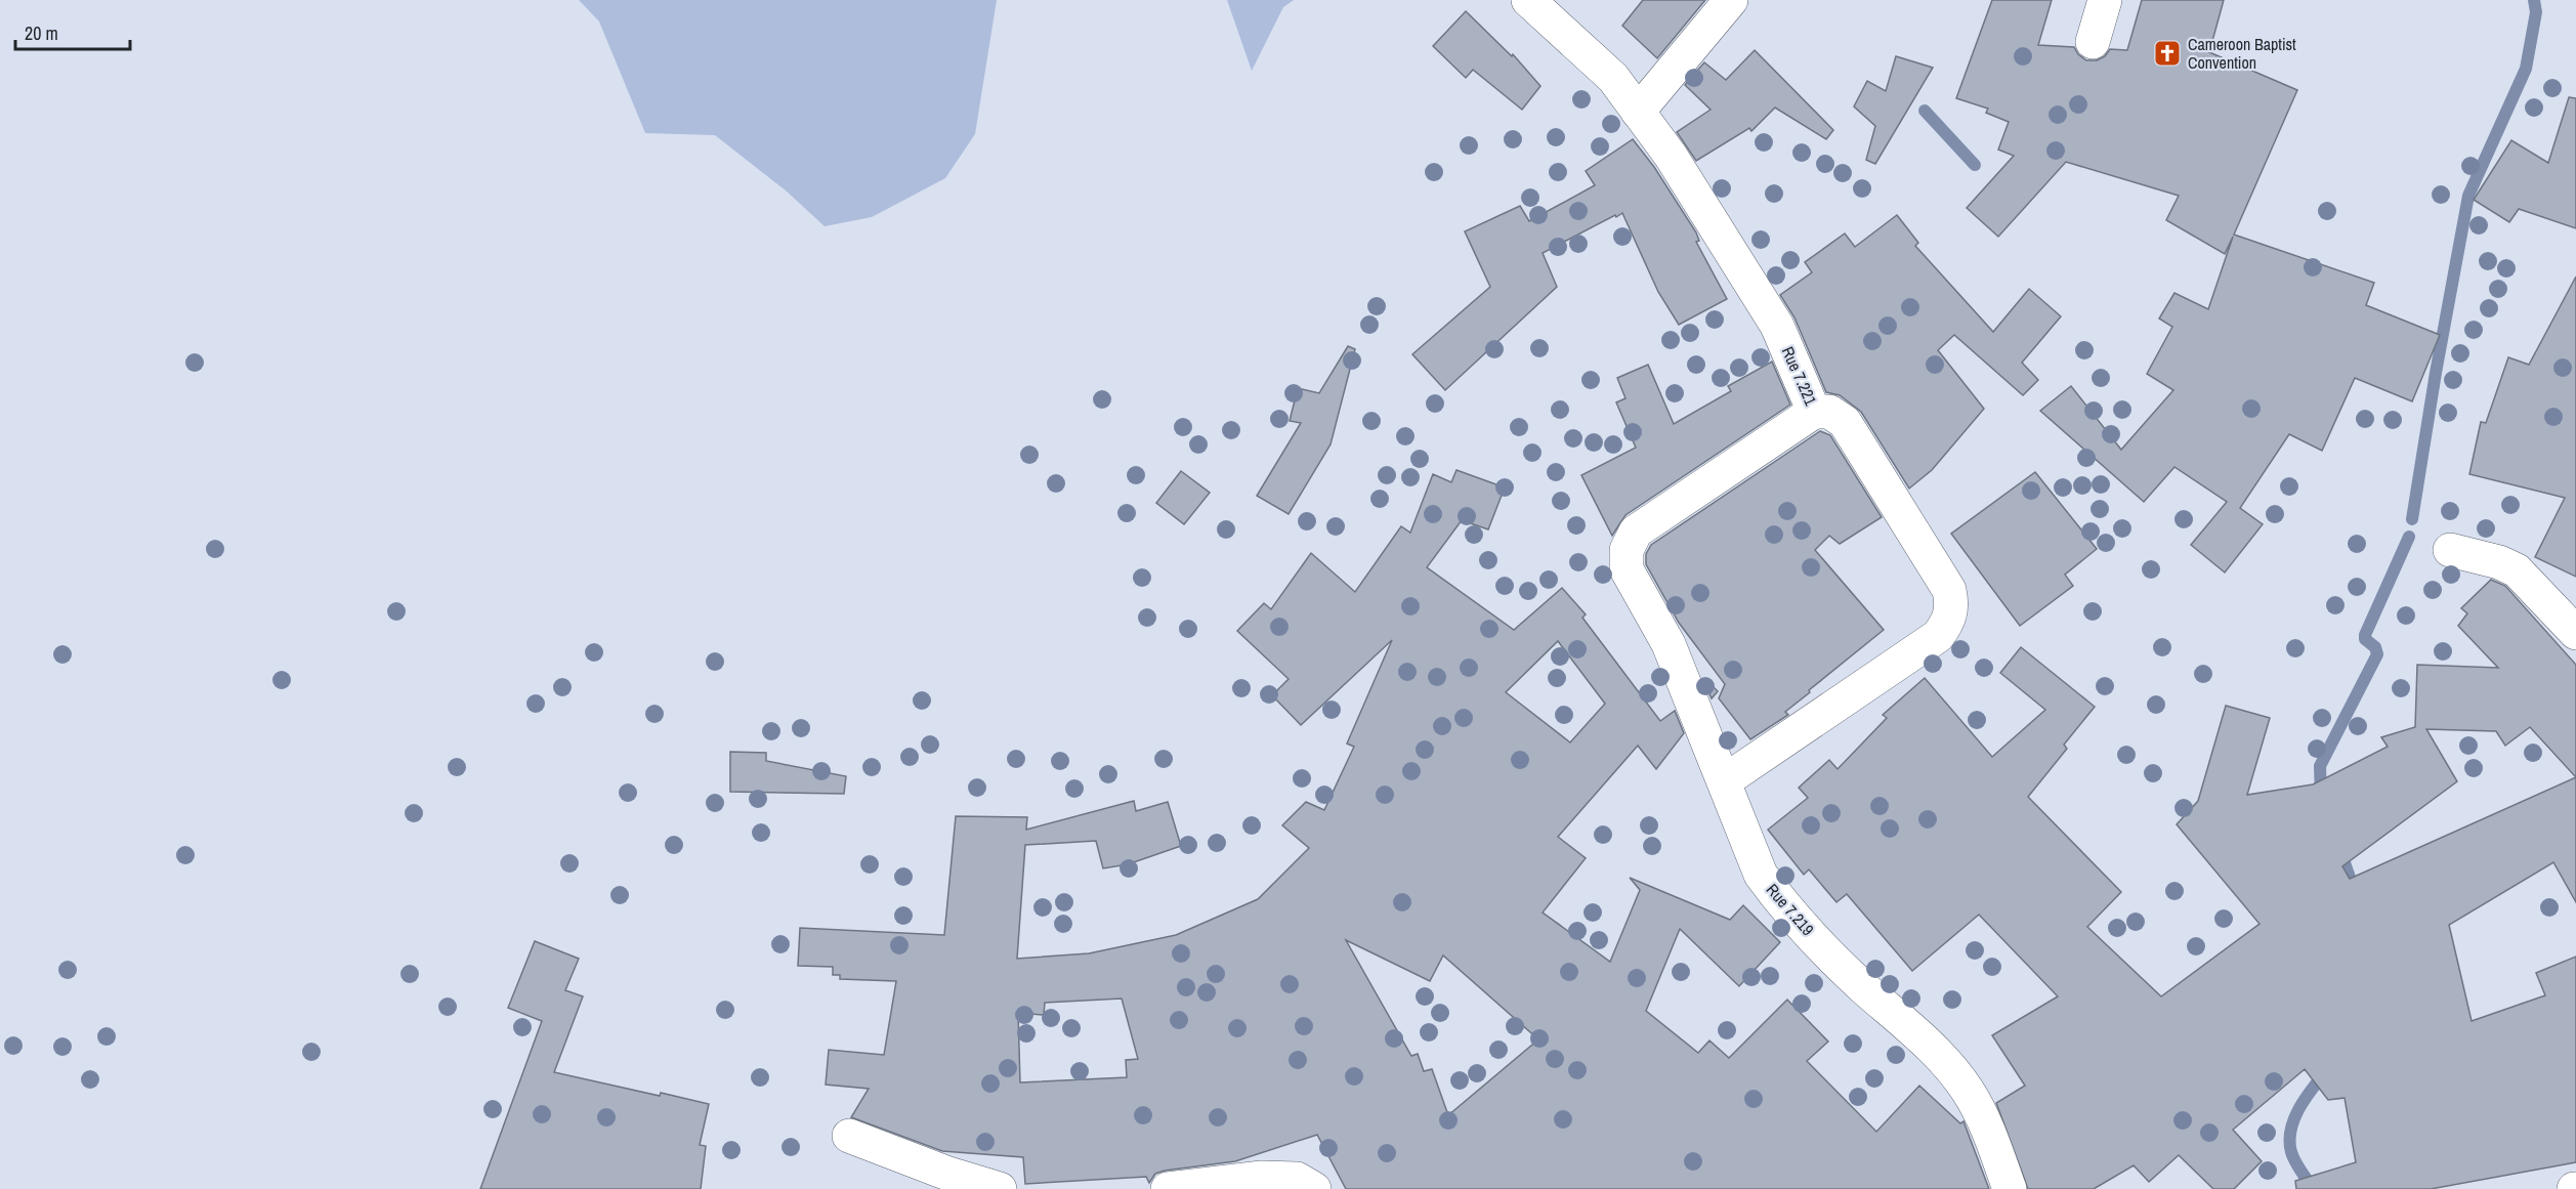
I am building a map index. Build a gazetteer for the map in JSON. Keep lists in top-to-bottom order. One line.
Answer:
{"streets":{"street":["Rue 7.221","Rue 7.219"]},"crossings":[["Rue 7.221","Rue 7.219"]],"places":{"church":["Cameroon Baptist Convention"]},"scale_bar":"20 m"}
